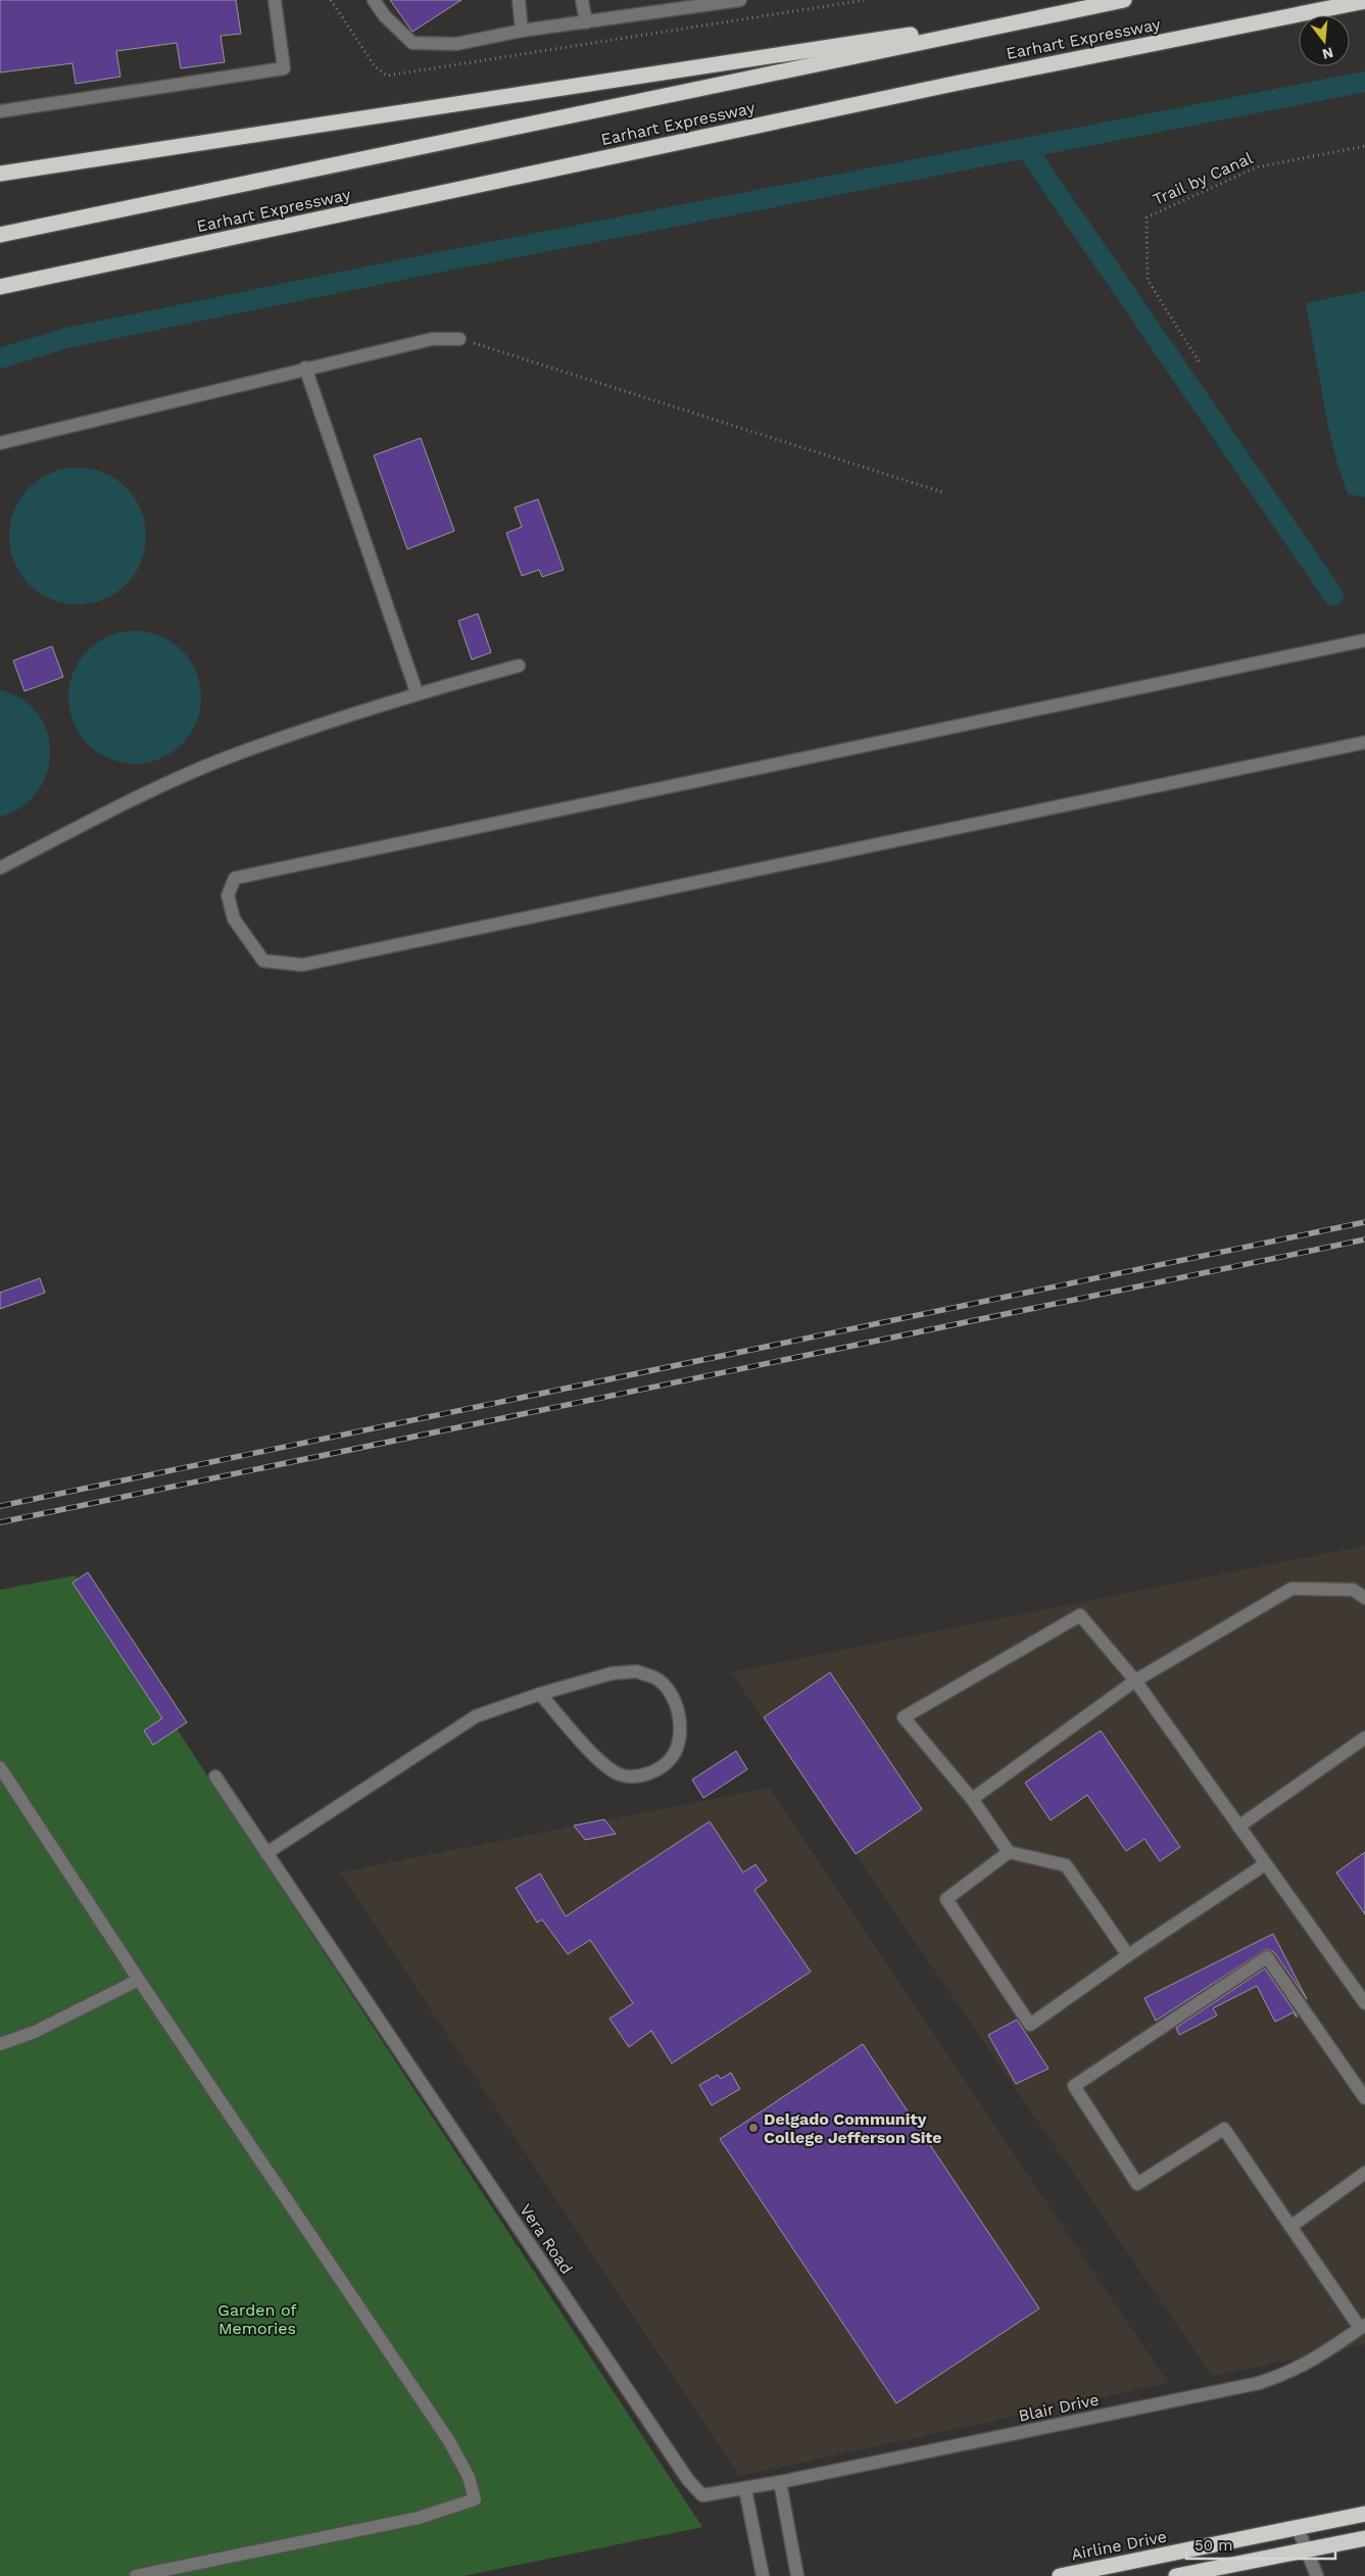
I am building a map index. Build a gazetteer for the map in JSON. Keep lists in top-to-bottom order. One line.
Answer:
{"streets":{"highway":["Earhart Expressway","Airline Drive"],"street":["Vera Road","Blair Drive"],"path":["Trail by Canal"]},"crossings":[["Vera Road","Blair Drive"]],"parks":["Garden of Memories"],"places":["Delgado Community College Jefferson Site"],"scale_bar":"50 m","north":"bottom"}
